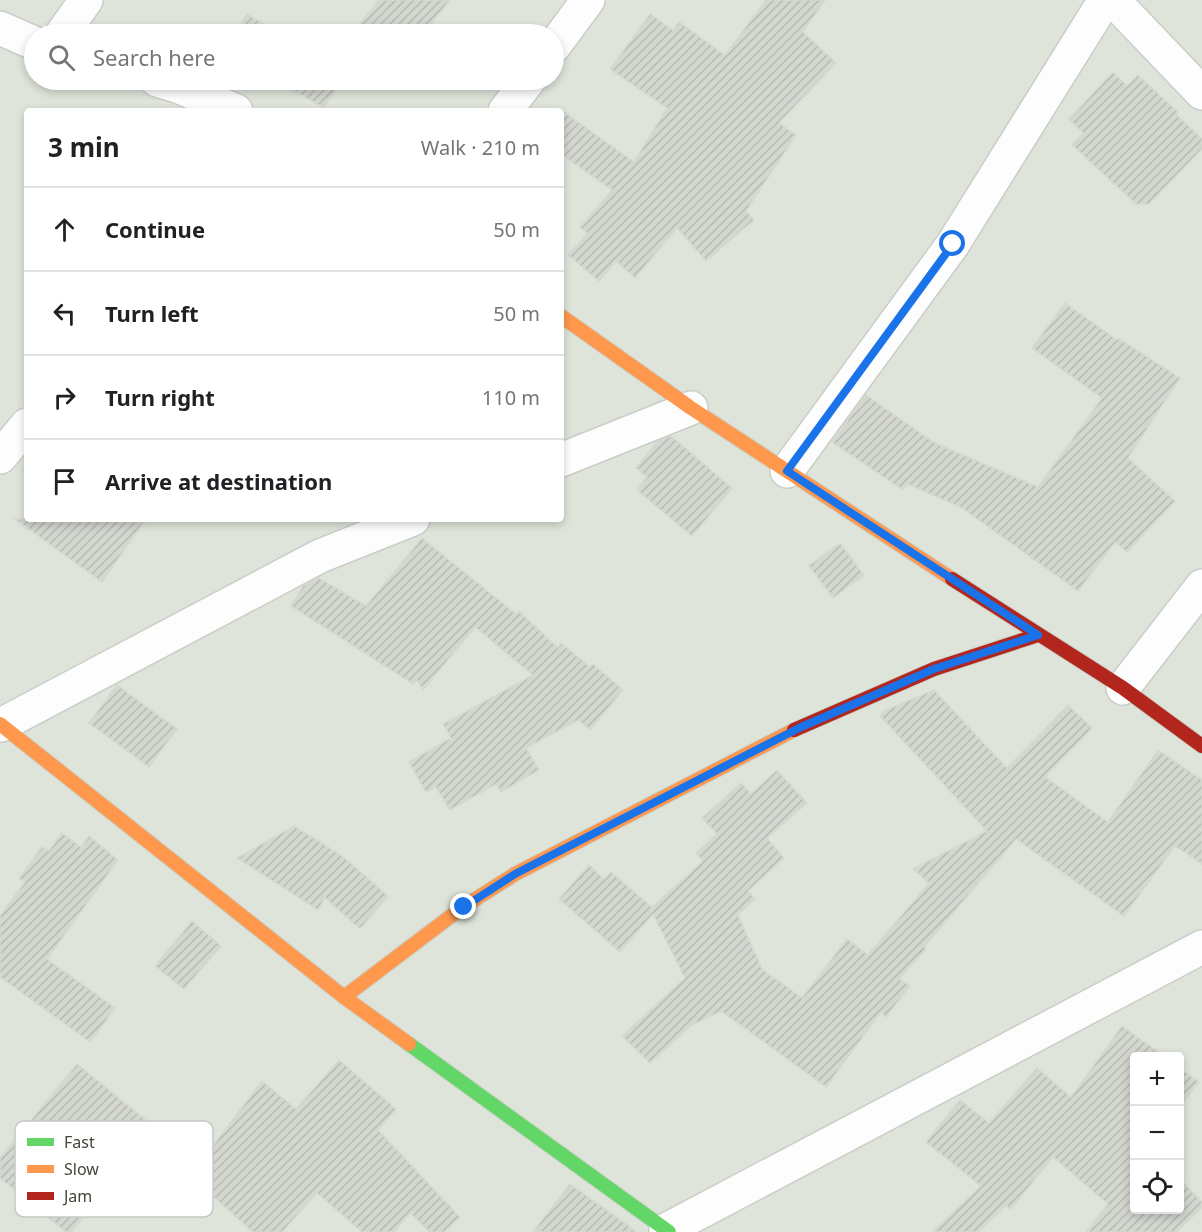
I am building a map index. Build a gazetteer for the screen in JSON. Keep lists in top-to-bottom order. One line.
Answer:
{"legend":["Fast","Slow","Jam"],"page":{"search":"Search here","heading":["3 min","Walk · 210 m"],"list":[["Continue","50 m"],["Turn left","50 m"],["Turn right","110 m"],"Arrive at destination"],"map_buttons":["+","−"]}}
